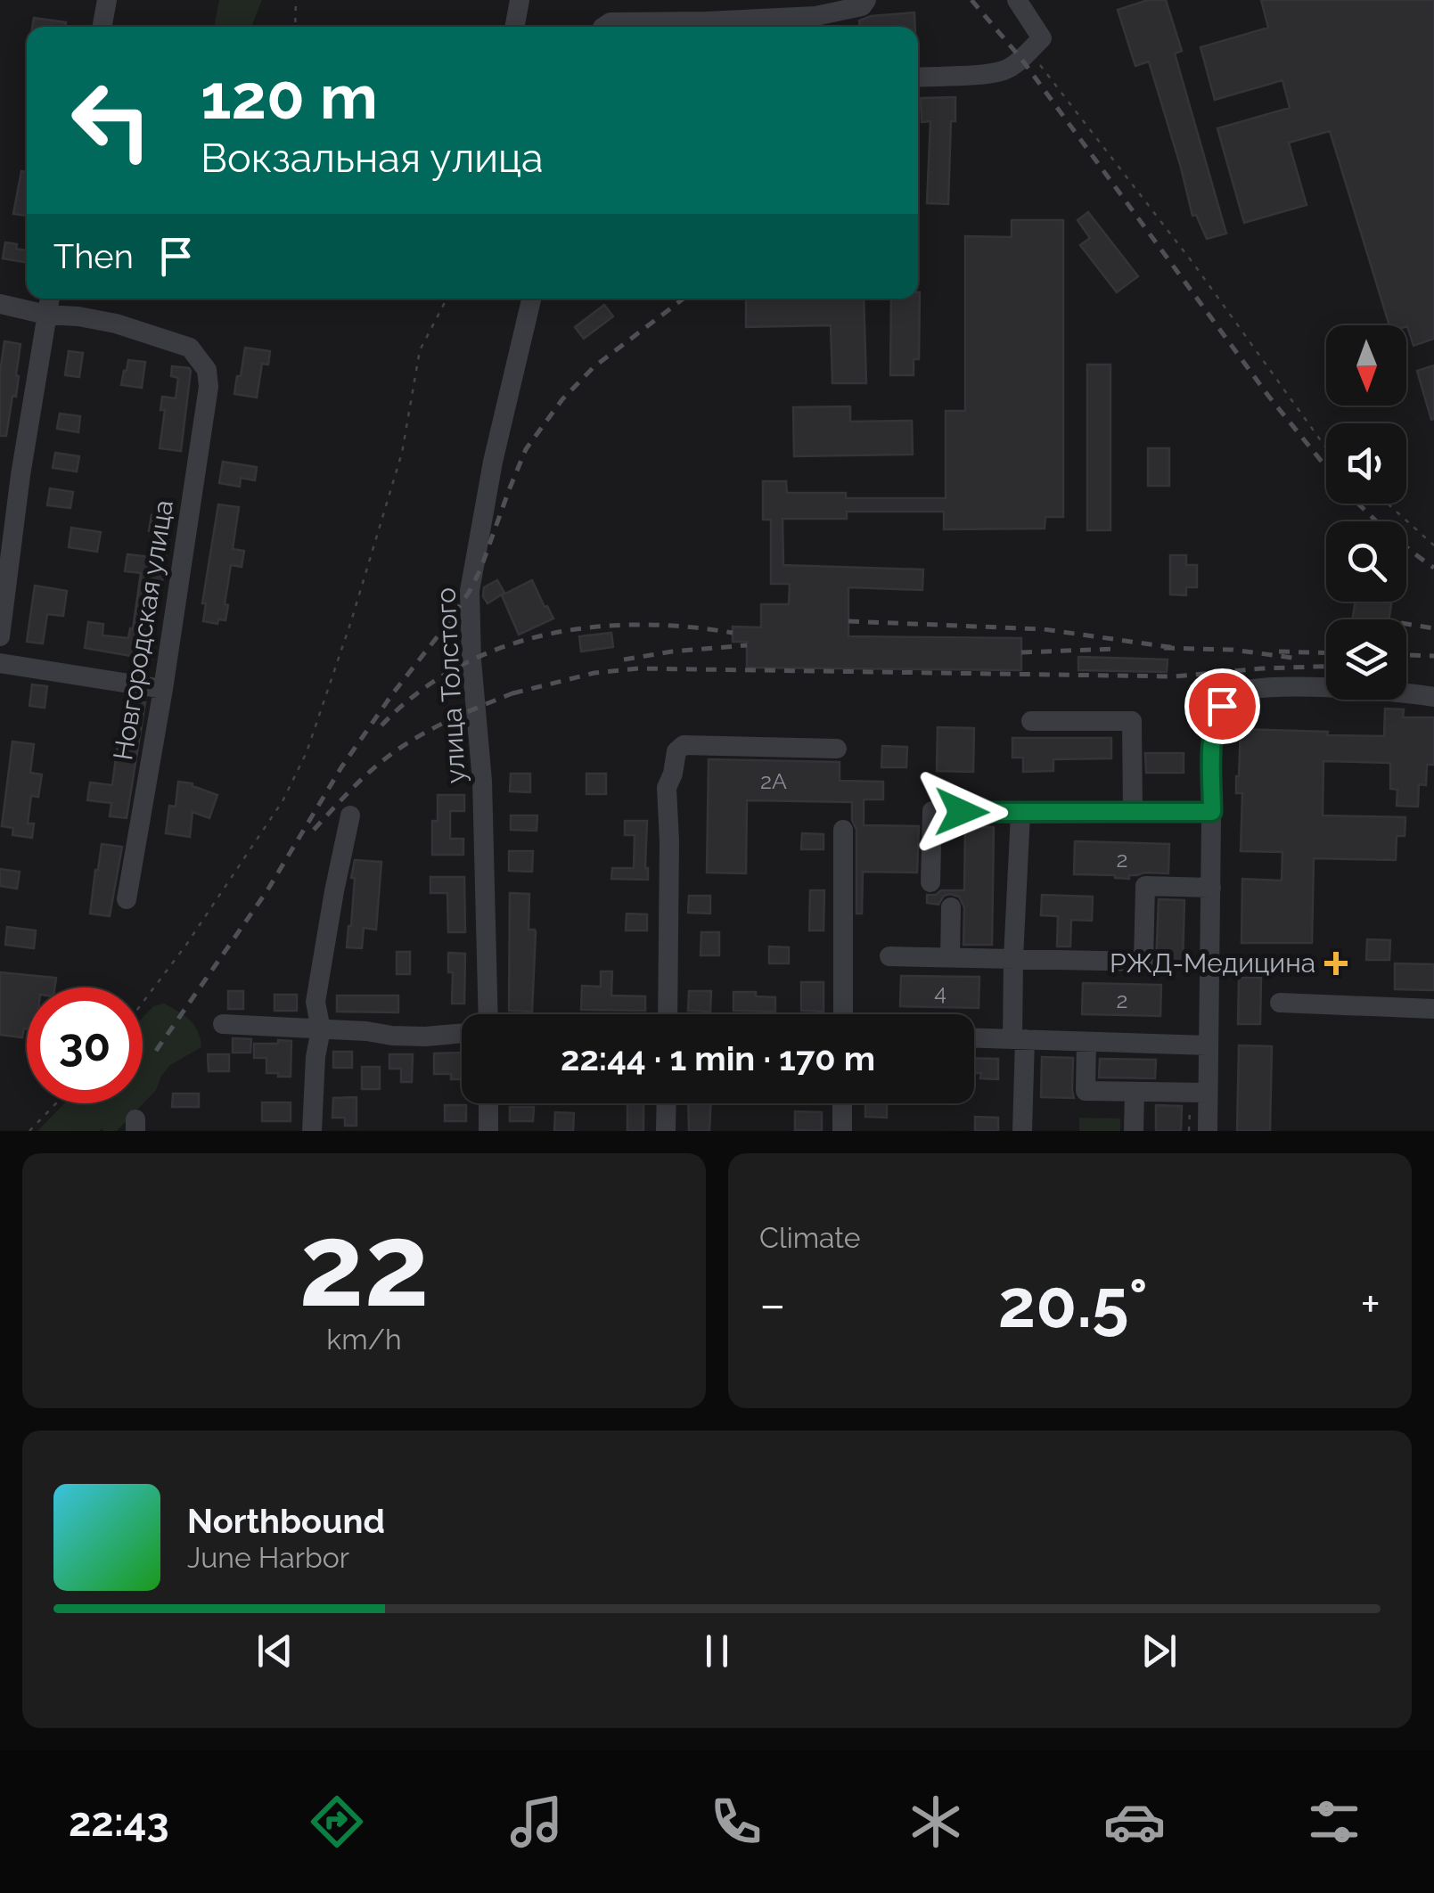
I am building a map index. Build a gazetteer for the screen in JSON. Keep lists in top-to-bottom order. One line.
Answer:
{"streets":{"street":["Новгородская улица","улица Толстого"]},"places":{"health":["РЖД-Медицина"]},"house_numbers":["2А","2","4","2"],"north":"bottom","page":{"turn":["120 m","Вокзальная улица"],"then":"Then","limit":"30","trip":"22:44 · 1 min · 170 m","tile":[["22","km/h"],"Climate"],"heat":["−","20.5°","+"],"song":["Northbound","June Harbor"],"tabs":"22:43"}}
